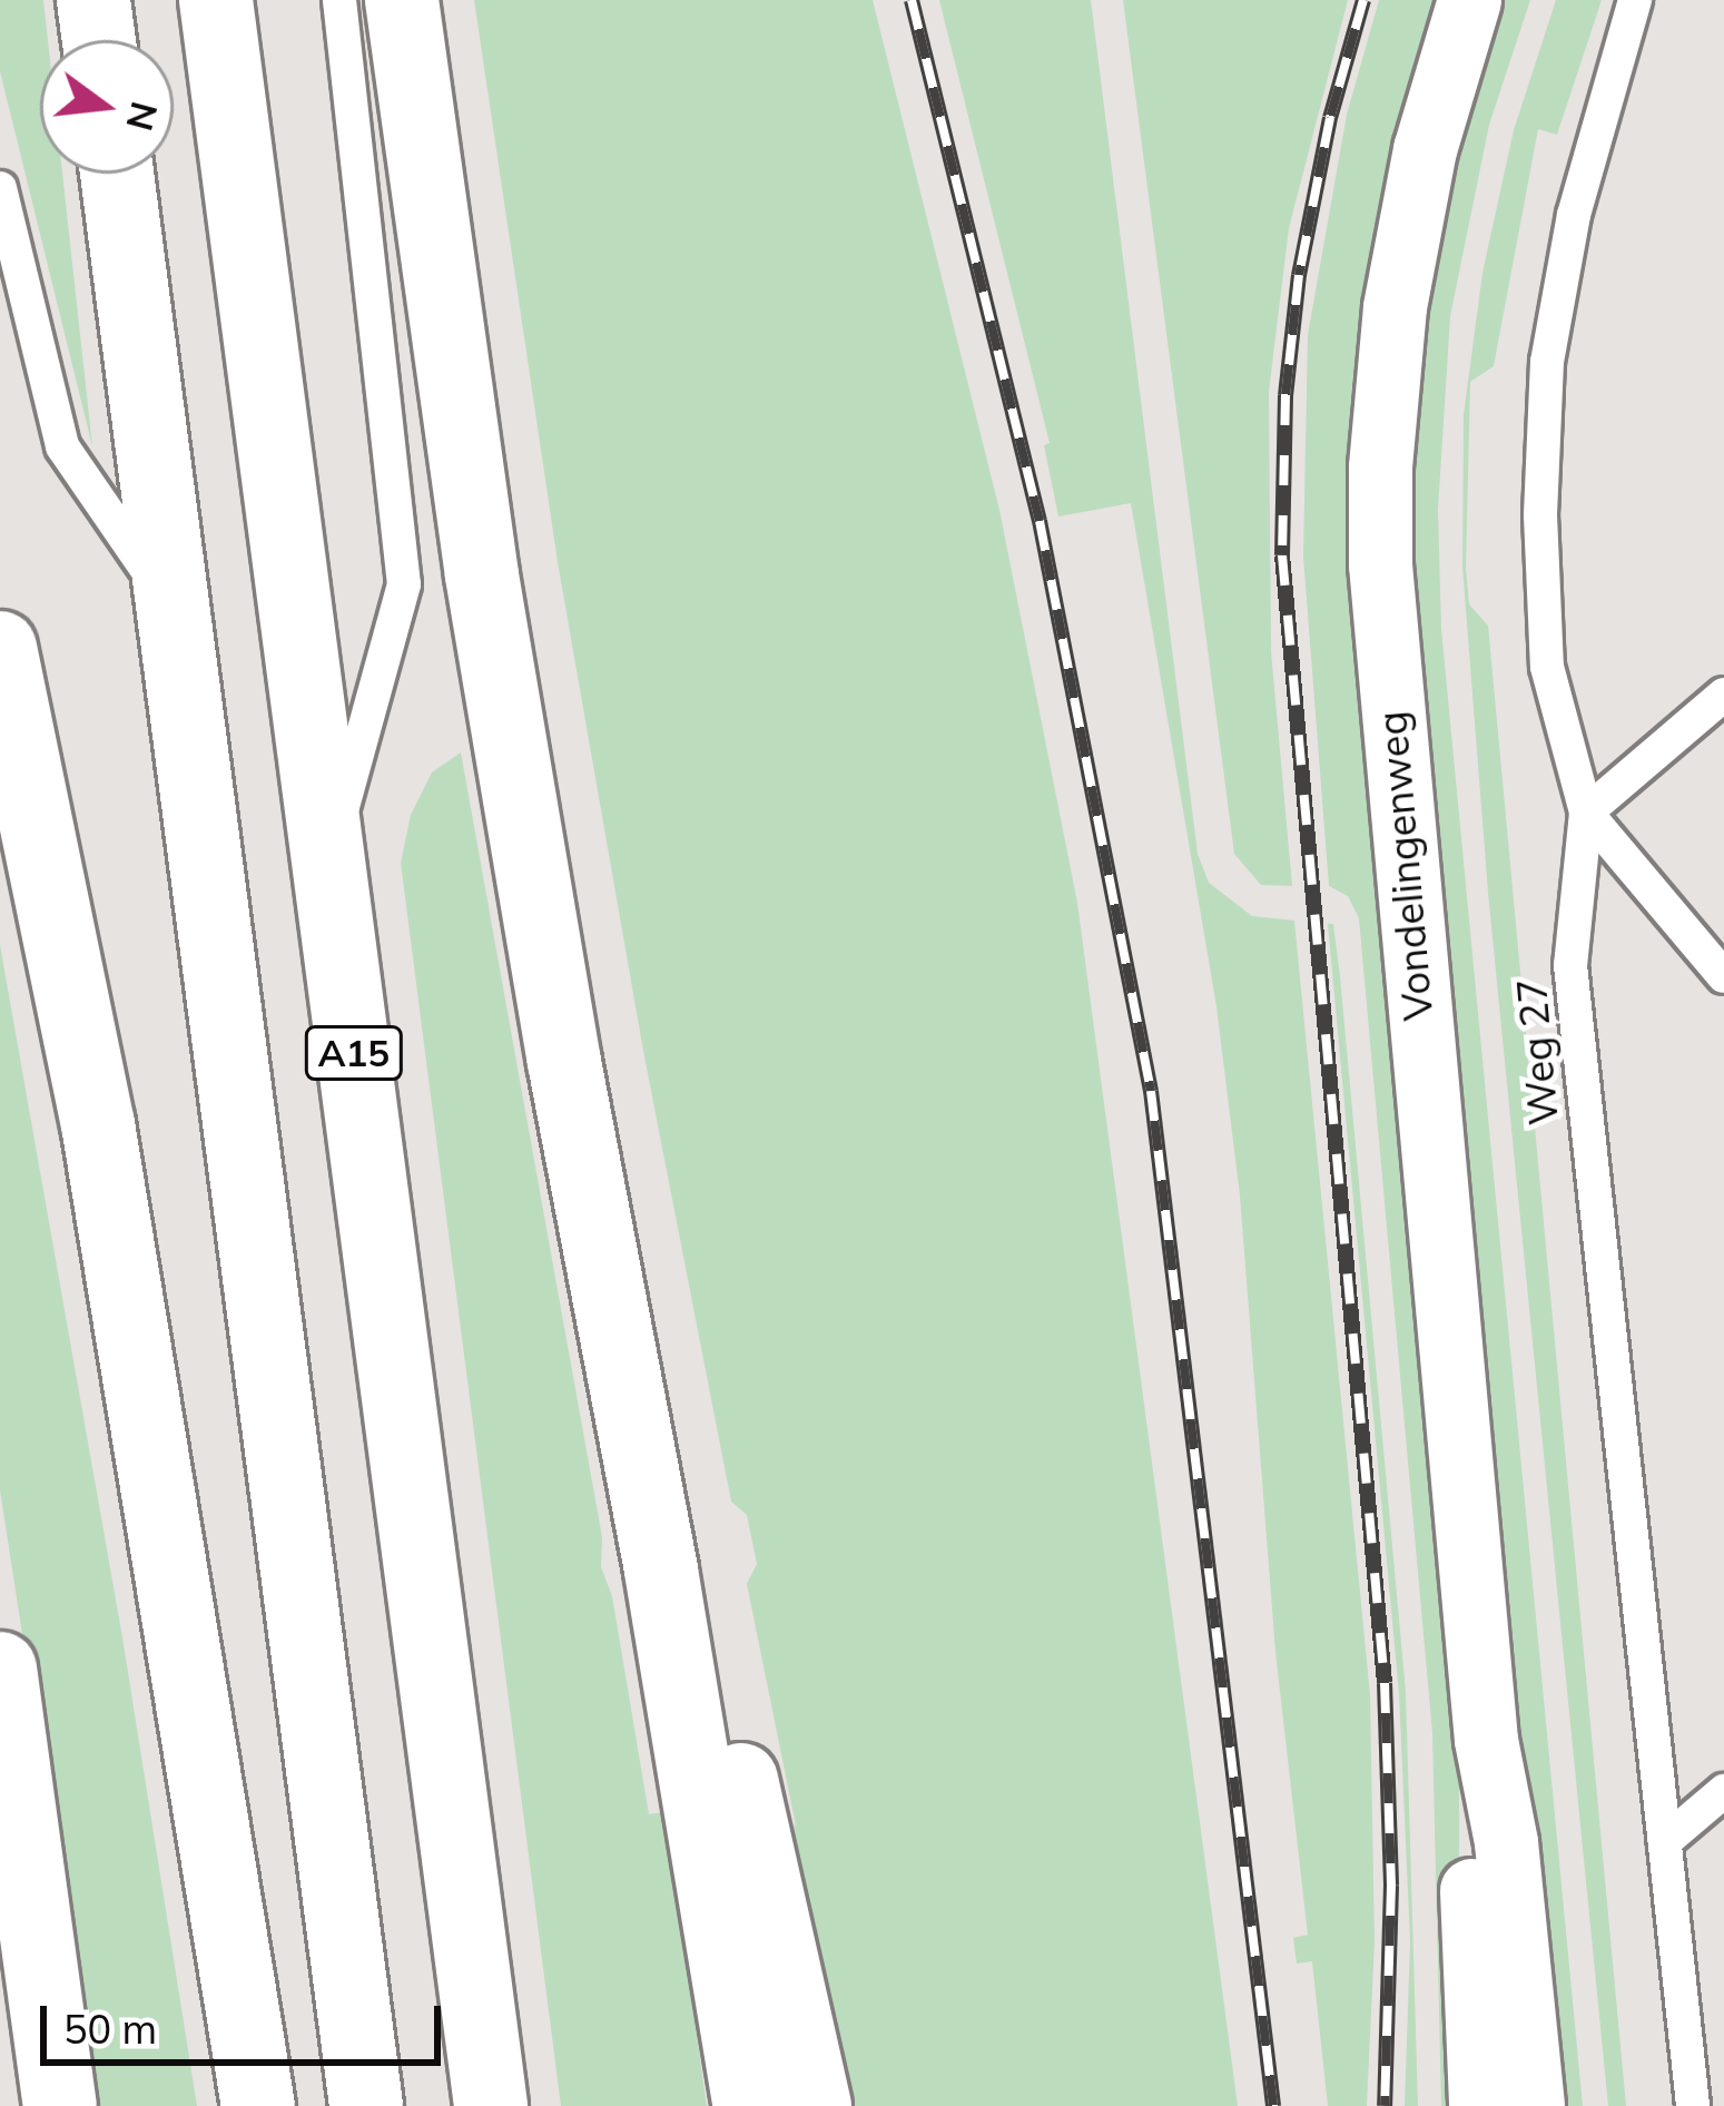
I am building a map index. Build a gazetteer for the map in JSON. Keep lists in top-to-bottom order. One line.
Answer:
{"streets":{"highway":["A15"],"street":["Vondelingenweg"],"lane":["Weg 27"]},"scale_bar":"50 m","north":"right"}
